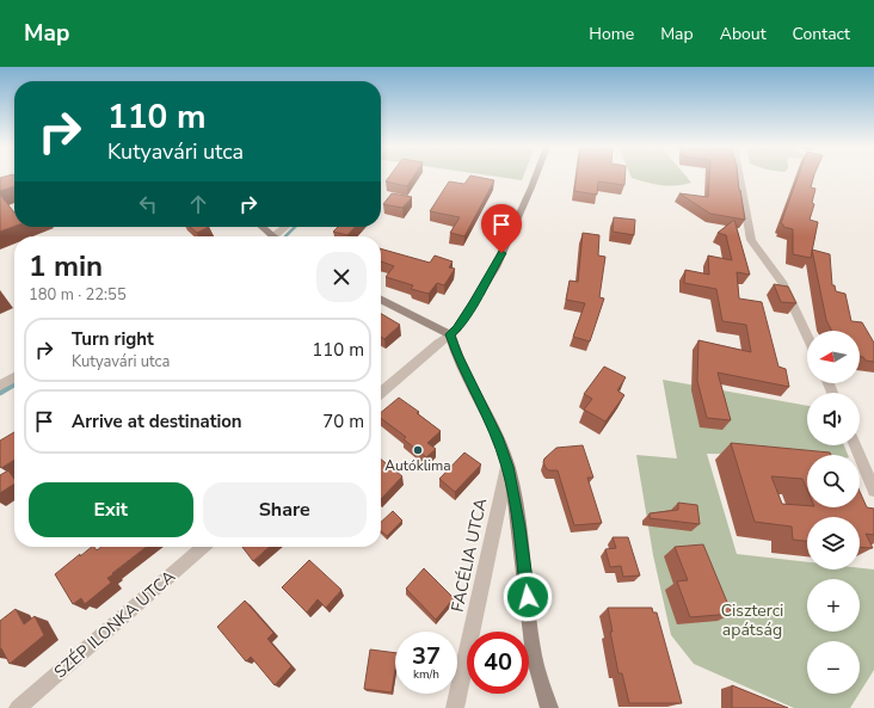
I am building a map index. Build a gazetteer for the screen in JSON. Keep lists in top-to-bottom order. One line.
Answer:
{"streets":{"street":["FACÉLIA UTCA","SZÉP ILONKA UTCA"]},"parks":["Ciszterci apátság"],"places":["Autóklima"],"north":"left","page":{"header":"Map","nav":["Home","Map","About","Contact"],"turn":["110 m","Kutyavári utca"],"heading":["1 min","180 m · 22:55"],"list":[{"name":"Turn right","note":"Kutyavári utca","value":"110 m"},{"name":"Arrive at destination","value":"70 m"}],"map_buttons":["+","−"],"buttons":["Exit","Share"],"speed":"37 km/h","limit":"40"}}
